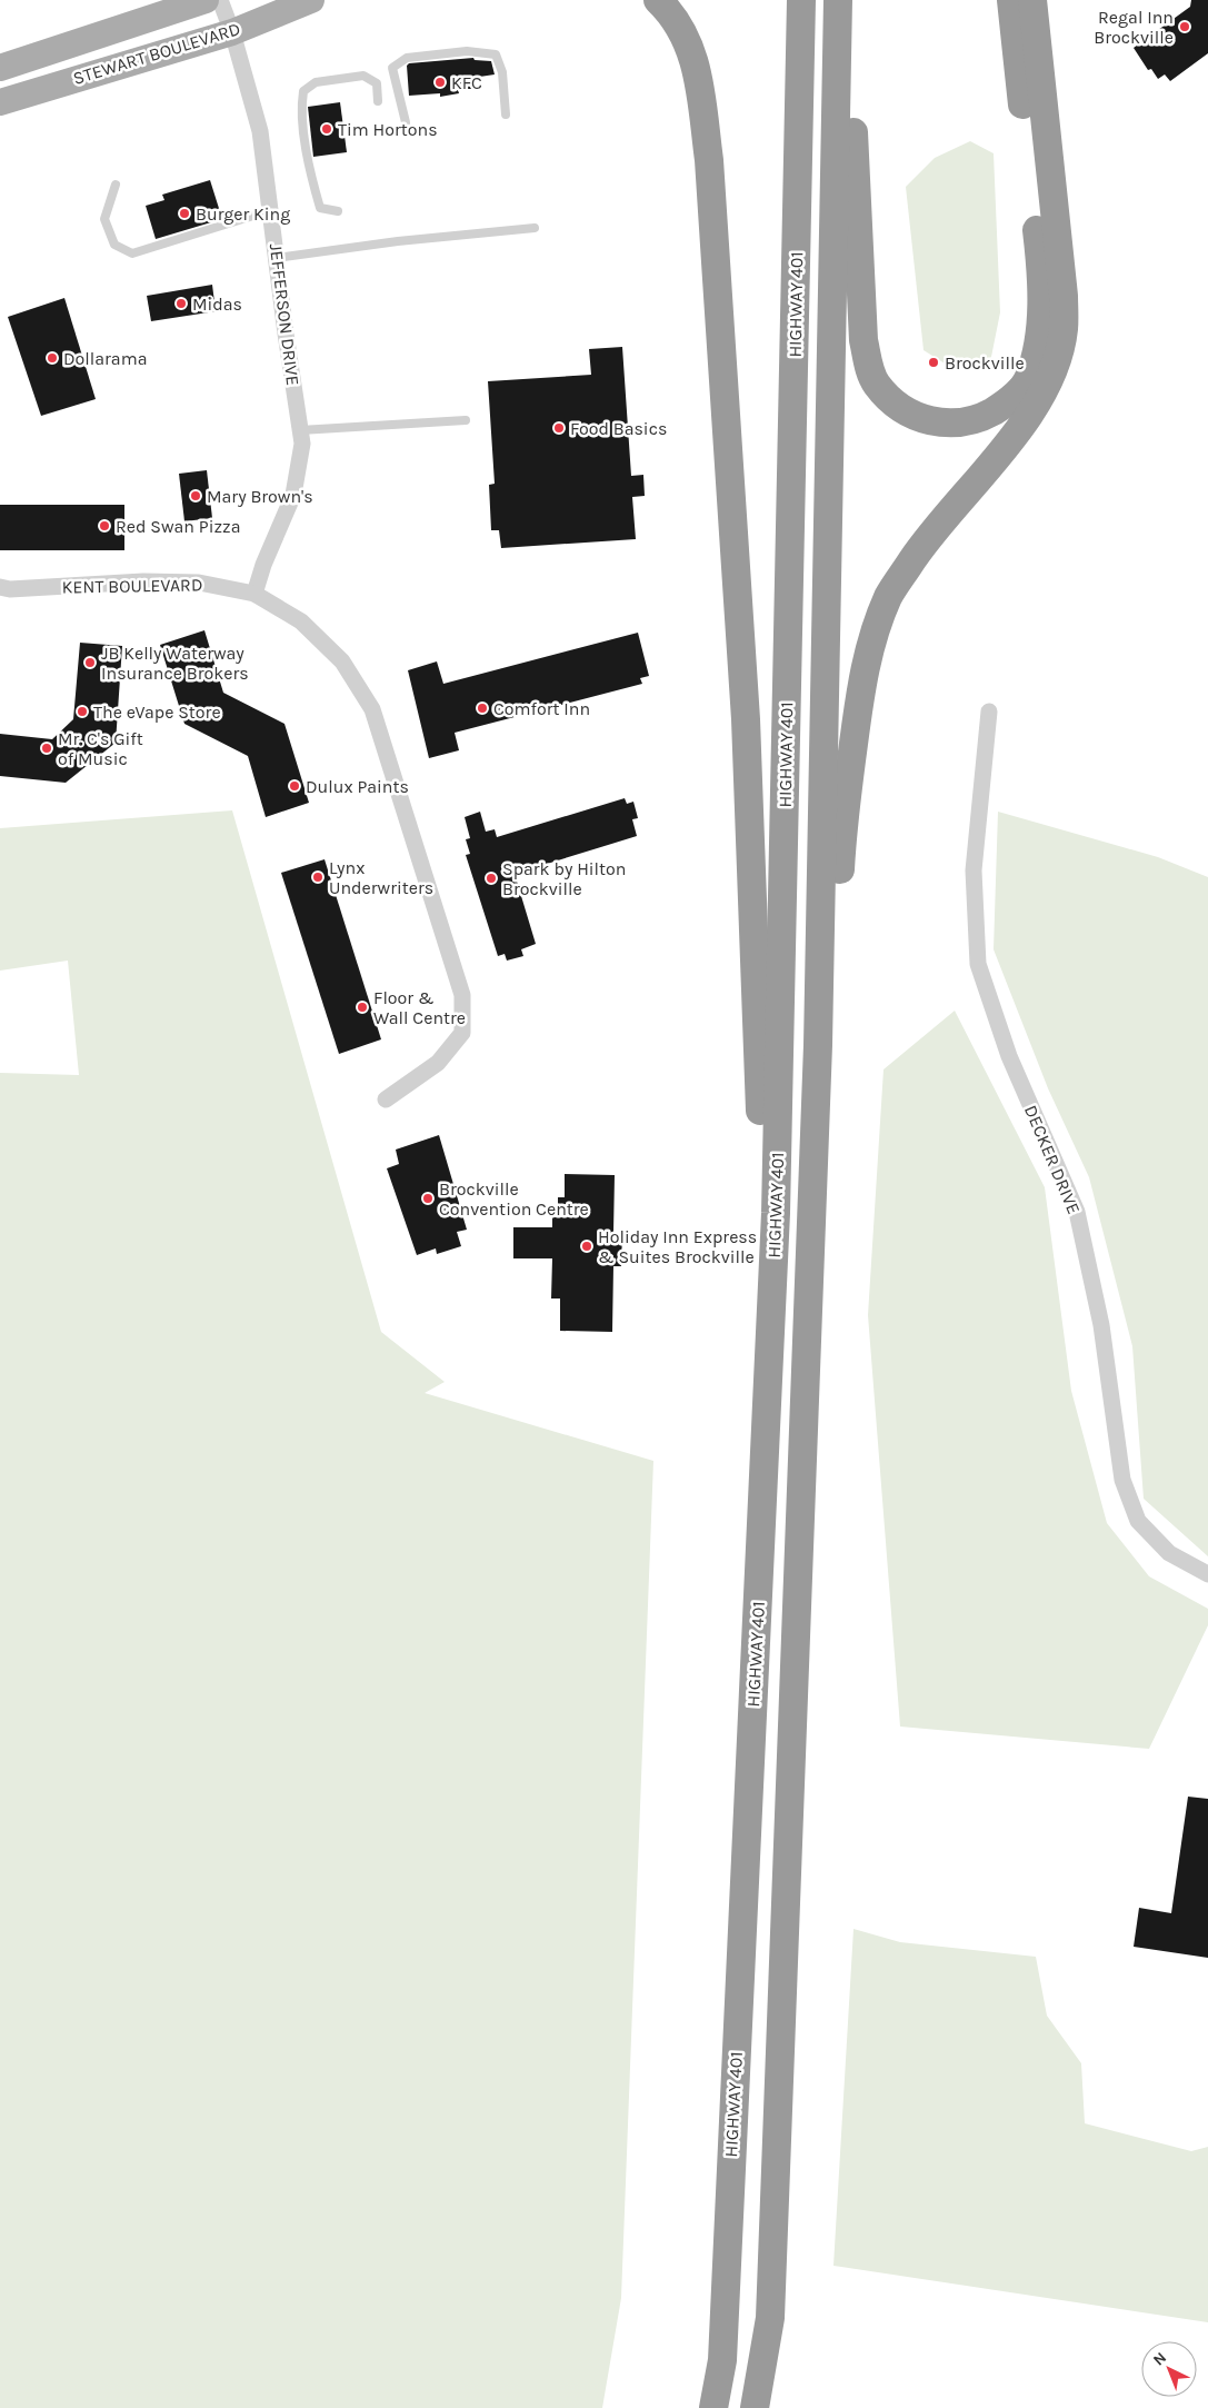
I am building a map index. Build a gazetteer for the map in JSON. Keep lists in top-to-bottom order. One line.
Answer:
{"streets":{"highway":["HIGHWAY 401"],"main road":["STEWART BOULEVARD"],"street":["JEFFERSON DRIVE","KENT BOULEVARD","DECKER DRIVE"]},"crossings":[["STEWART BOULEVARD","JEFFERSON DRIVE"],["JEFFERSON DRIVE","KENT BOULEVARD"]],"places":["Regal Inn Brockville","KFC","Tim Hortons","Burger King","Midas","Dollarama","Brockville","Food Basics","Mary Brown's","Red Swan Pizza","JB Kelly Waterway Insurance Brokers","Comfort Inn","The eVape Store","Mr. C's Gift of Music","Dulux Paints","Lynx Underwriters","Spark by Hilton Brockville","Floor & Wall Centre","Brockville Convention Centre","Holiday Inn Express & Suites Brockville"],"north":"top left"}
